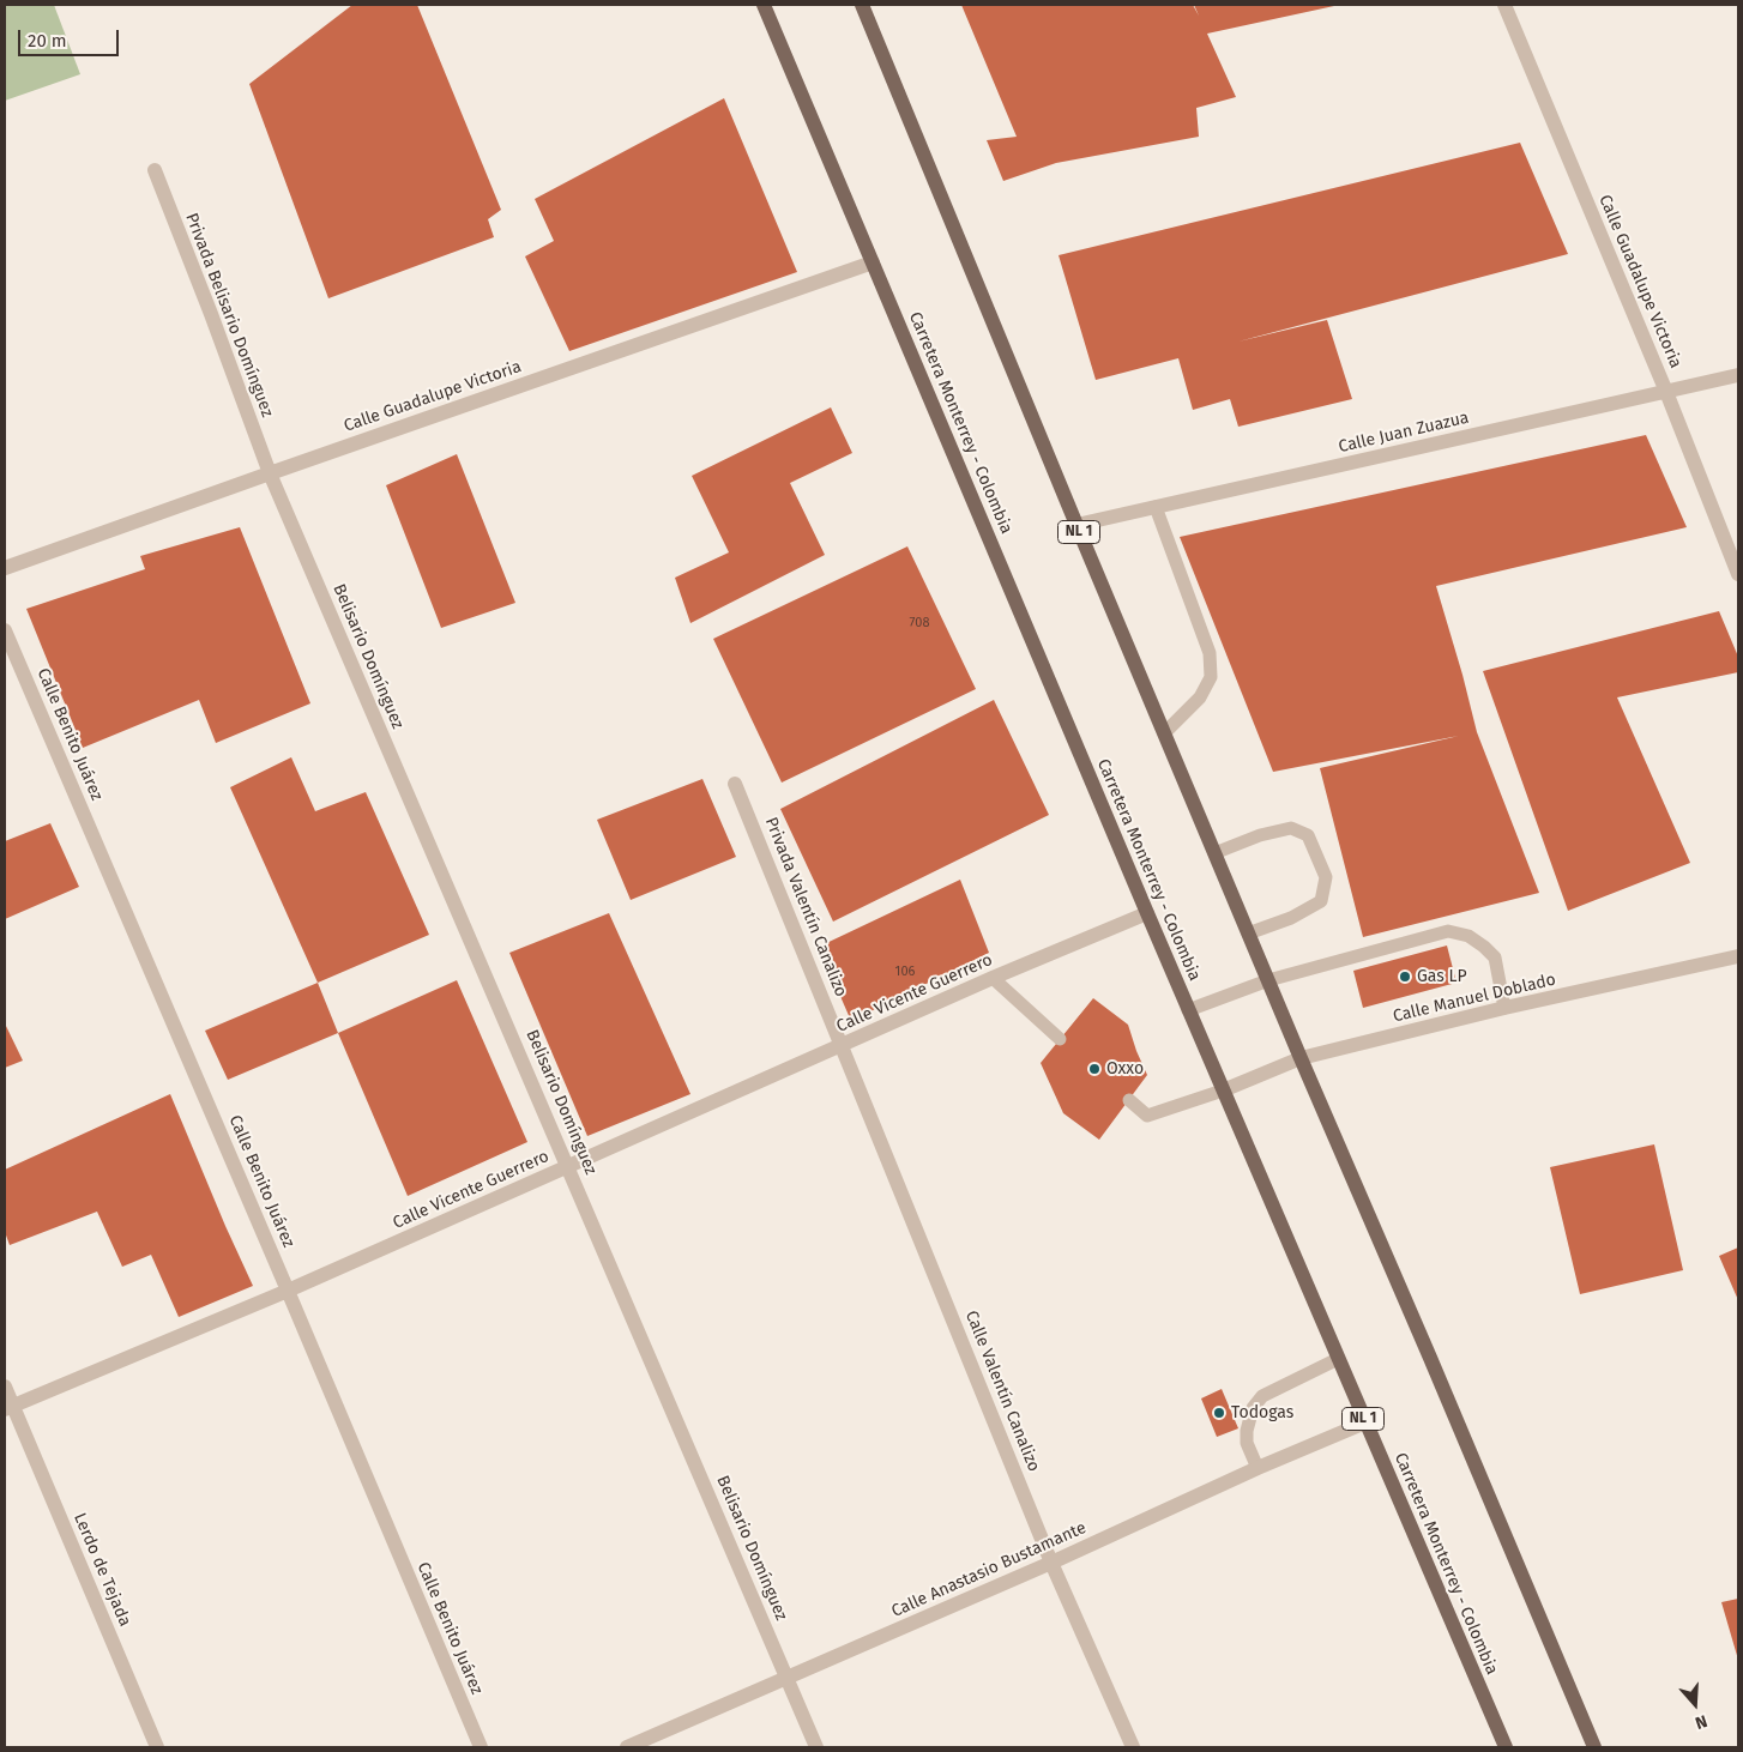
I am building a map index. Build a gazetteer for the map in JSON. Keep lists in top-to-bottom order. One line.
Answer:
{"streets":{"main road":["Carretera Monterrey - Colombia","NL 1"],"street":["Calle Guadalupe Victoria","Privada Belisario Domínguez","Calle Juan Zuazua","Belisario Domínguez","Calle Benito Juárez","Privada Valentín Canalizo","Calle Vicente Guerrero","Calle Manuel Doblado","Calle Valentín Canalizo","Lerdo de Tejada","Calle Anastasio Bustamante"]},"crossings":[["Calle Guadalupe Victoria","Privada Belisario Domínguez"],["Calle Guadalupe Victoria","Carretera Monterrey - Colombia"],["Calle Guadalupe Victoria","Calle Juan Zuazua"],["Calle Guadalupe Victoria","Belisario Domínguez"],["Privada Belisario Domínguez","Belisario Domínguez"],["Carretera Monterrey - Colombia","Calle Vicente Guerrero"],["Carretera Monterrey - Colombia","Calle Manuel Doblado"],["Carretera Monterrey - Colombia","Calle Anastasio Bustamante"],["Calle Juan Zuazua","NL 1"],["NL 1","Calle Manuel Doblado"],["Belisario Domínguez","Calle Vicente Guerrero"],["Belisario Domínguez","Calle Anastasio Bustamante"],["Calle Benito Juárez","Calle Vicente Guerrero"],["Privada Valentín Canalizo","Calle Vicente Guerrero"],["Privada Valentín Canalizo","Calle Valentín Canalizo"],["Calle Vicente Guerrero","Calle Valentín Canalizo"],["Calle Vicente Guerrero","Lerdo de Tejada"],["Calle Valentín Canalizo","Calle Anastasio Bustamante"]],"places":["Gas LP","Oxxo","Todogas"],"house_numbers":["708","106"],"scale_bar":"20 m","north":"bottom"}
